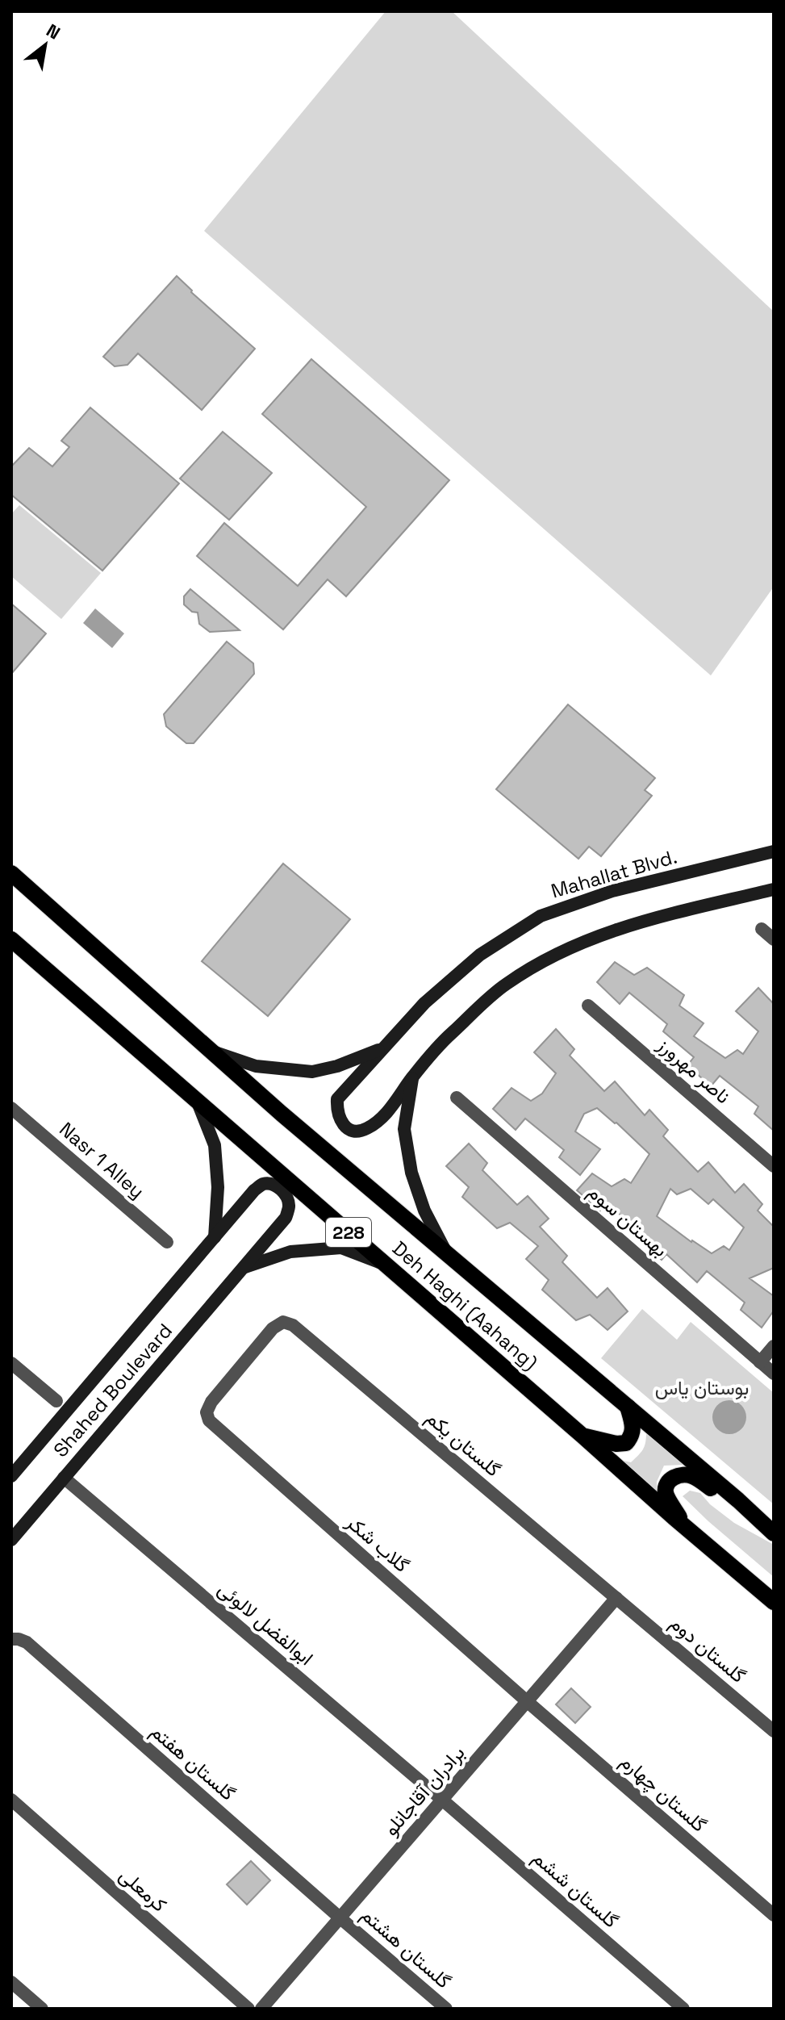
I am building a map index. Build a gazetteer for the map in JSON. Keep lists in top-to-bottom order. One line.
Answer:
{"streets":{"main road":["Mahallat Blvd.","228","Deh Haghi (Aahang)","Shahed Boulevard"],"street":["ناصر مهرورز","Nasr 1 Alley","بهستان سوم","گلستان یکم","گلاب شکر","ابوالفضل لالوئی","گلستان دوم","گلستان هفتم","برادران آقاجانلو","گلستان چهارم","گلستان ششم","کرمعلی","گلستان هشتم"]},"crossings":[["Mahallat Blvd.","Deh Haghi (Aahang)"],["Shahed Boulevard","ابوالفضل لالوئی"],["گلستان یکم","گلاب شکر"],["گلستان یکم","گلستان دوم"],["گلستان یکم","برادران آقاجانلو"],["گلاب شکر","برادران آقاجانلو"],["گلاب شکر","گلستان چهارم"],["ابوالفضل لالوئی","برادران آقاجانلو"],["ابوالفضل لالوئی","گلستان ششم"],["گلستان دوم","برادران آقاجانلو"],["گلستان هفتم","برادران آقاجانلو"],["گلستان هفتم","گلستان هشتم"],["برادران آقاجانلو","گلستان چهارم"],["برادران آقاجانلو","گلستان ششم"],["برادران آقاجانلو","گلستان هشتم"]],"parks":["بوستان یاس"],"north":"top right"}
